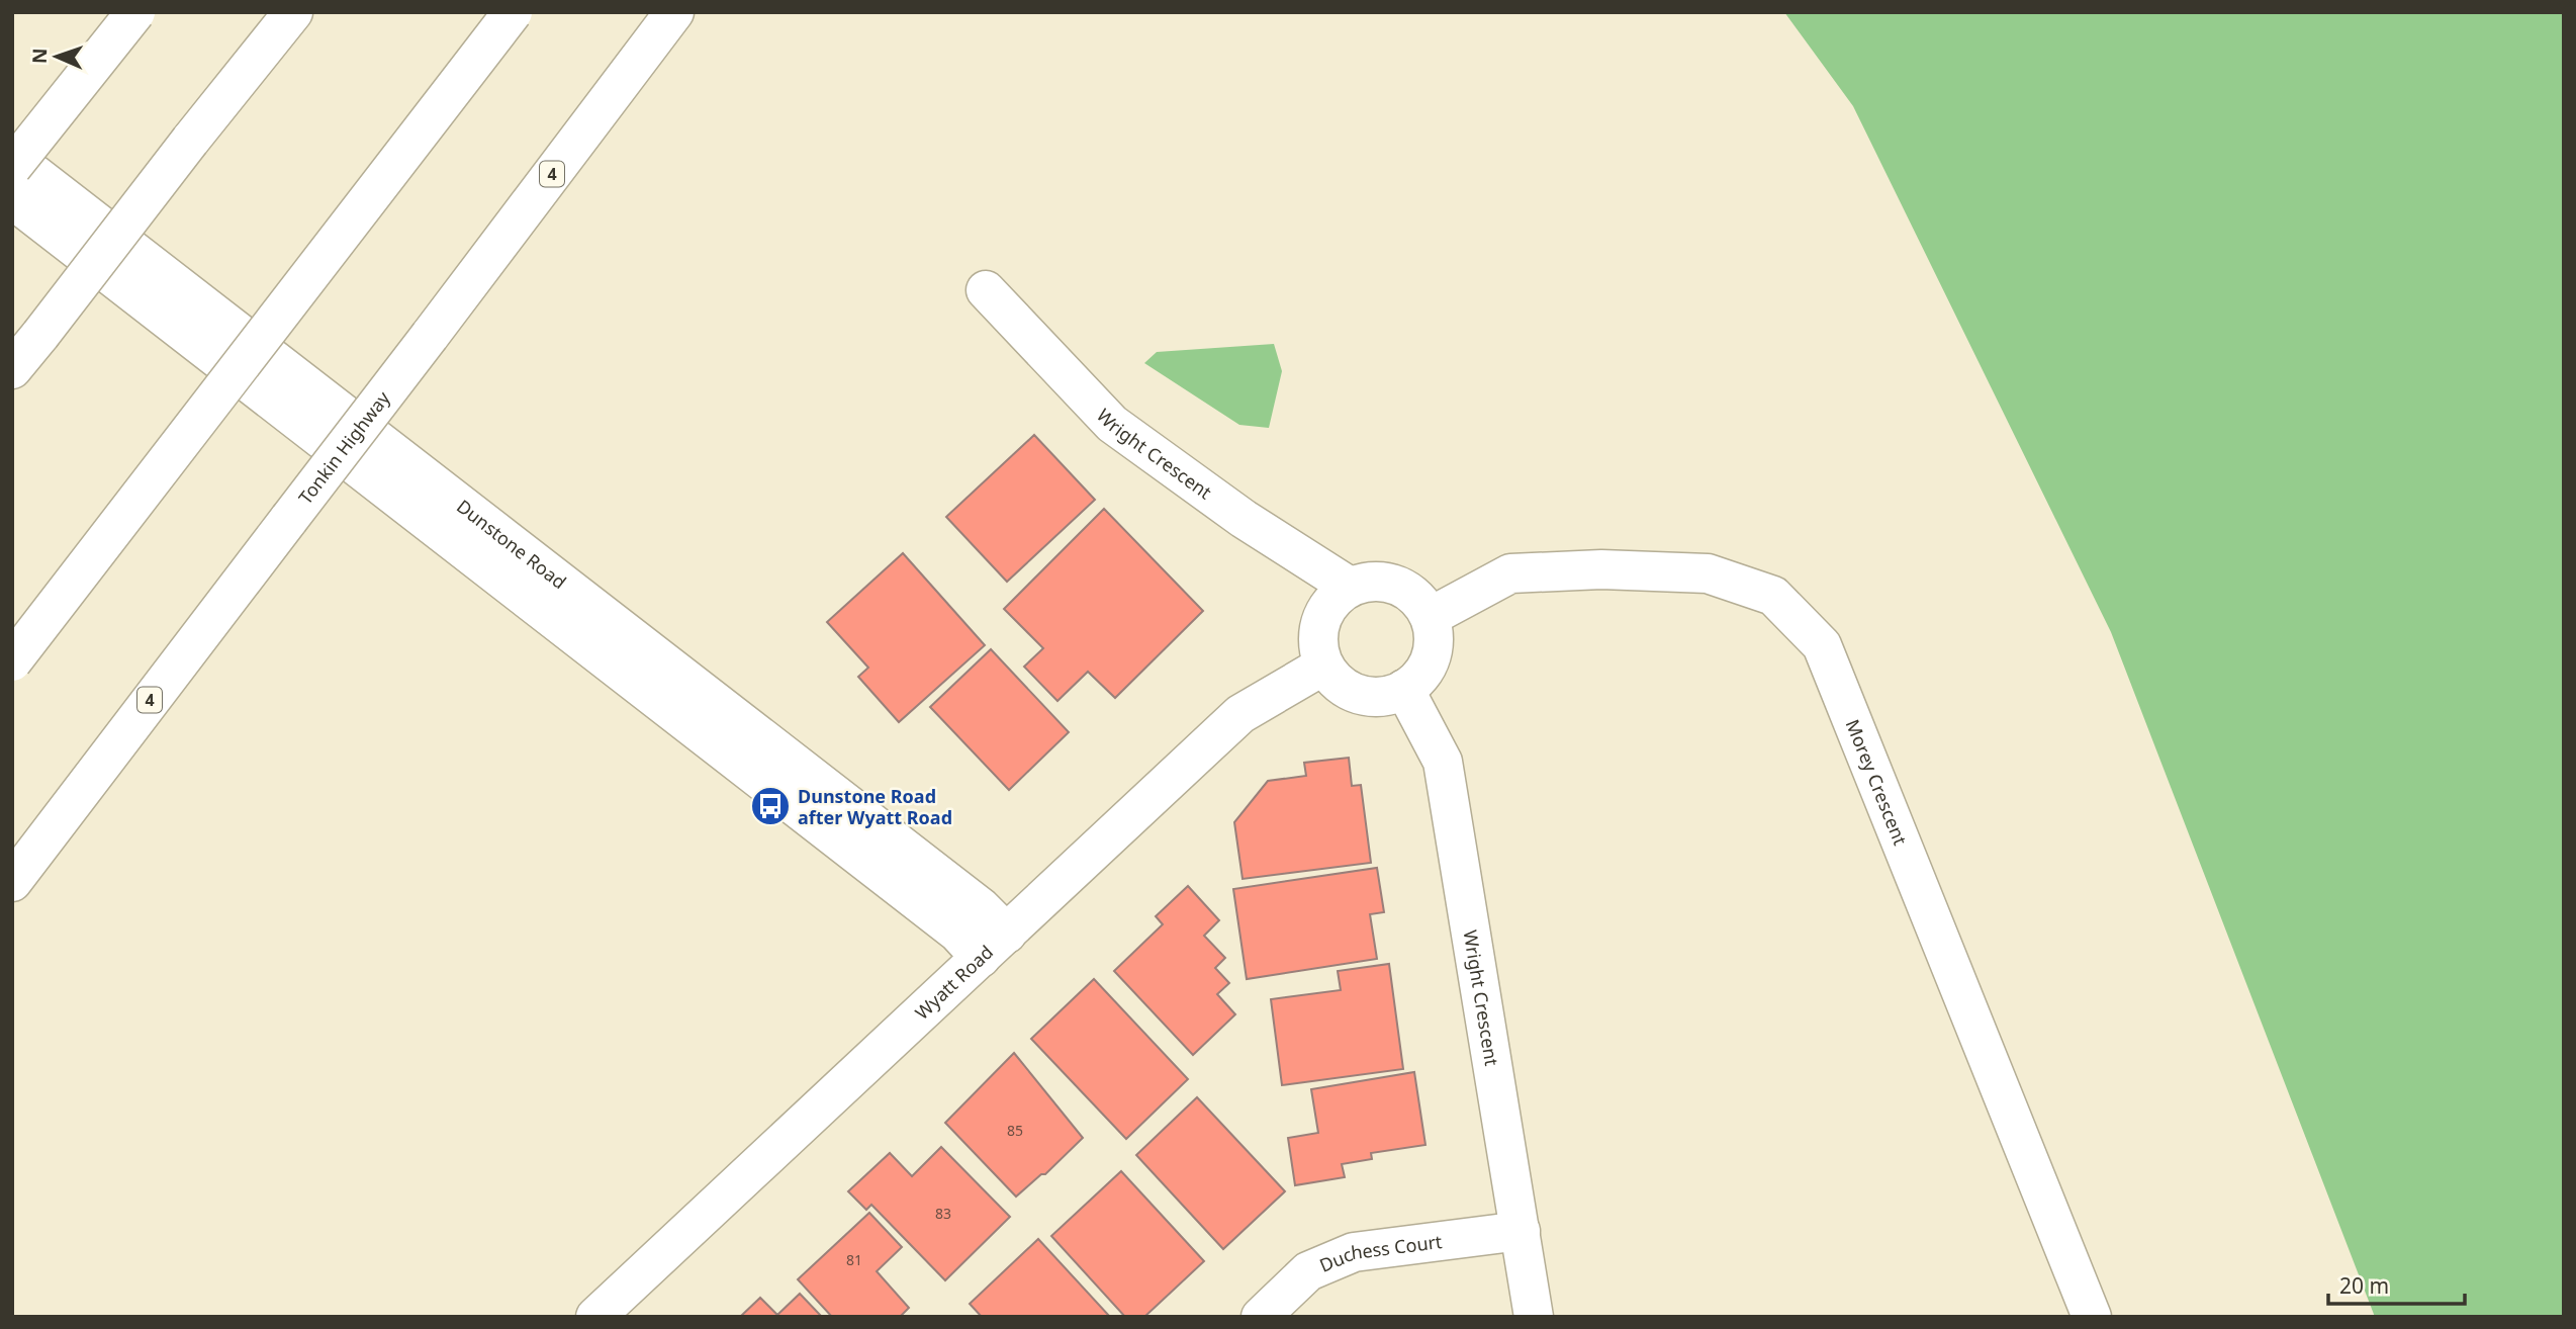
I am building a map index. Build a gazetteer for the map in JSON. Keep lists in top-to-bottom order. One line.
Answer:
{"streets":{"main road":["4","Tonkin Highway","Wright Crescent","Dunstone Road","Morey Crescent","Wyatt Road","Duchess Court"]},"crossings":[["Wright Crescent","Morey Crescent"],["Wright Crescent","Wyatt Road"],["Wright Crescent","Duchess Court"],["Dunstone Road","Wyatt Road"],["Morey Crescent","Wyatt Road"]],"places":{"bus stop":["Dunstone Road after Wyatt Road"]},"house_numbers":["85","83","81"],"scale_bar":"20 m","north":"left"}
